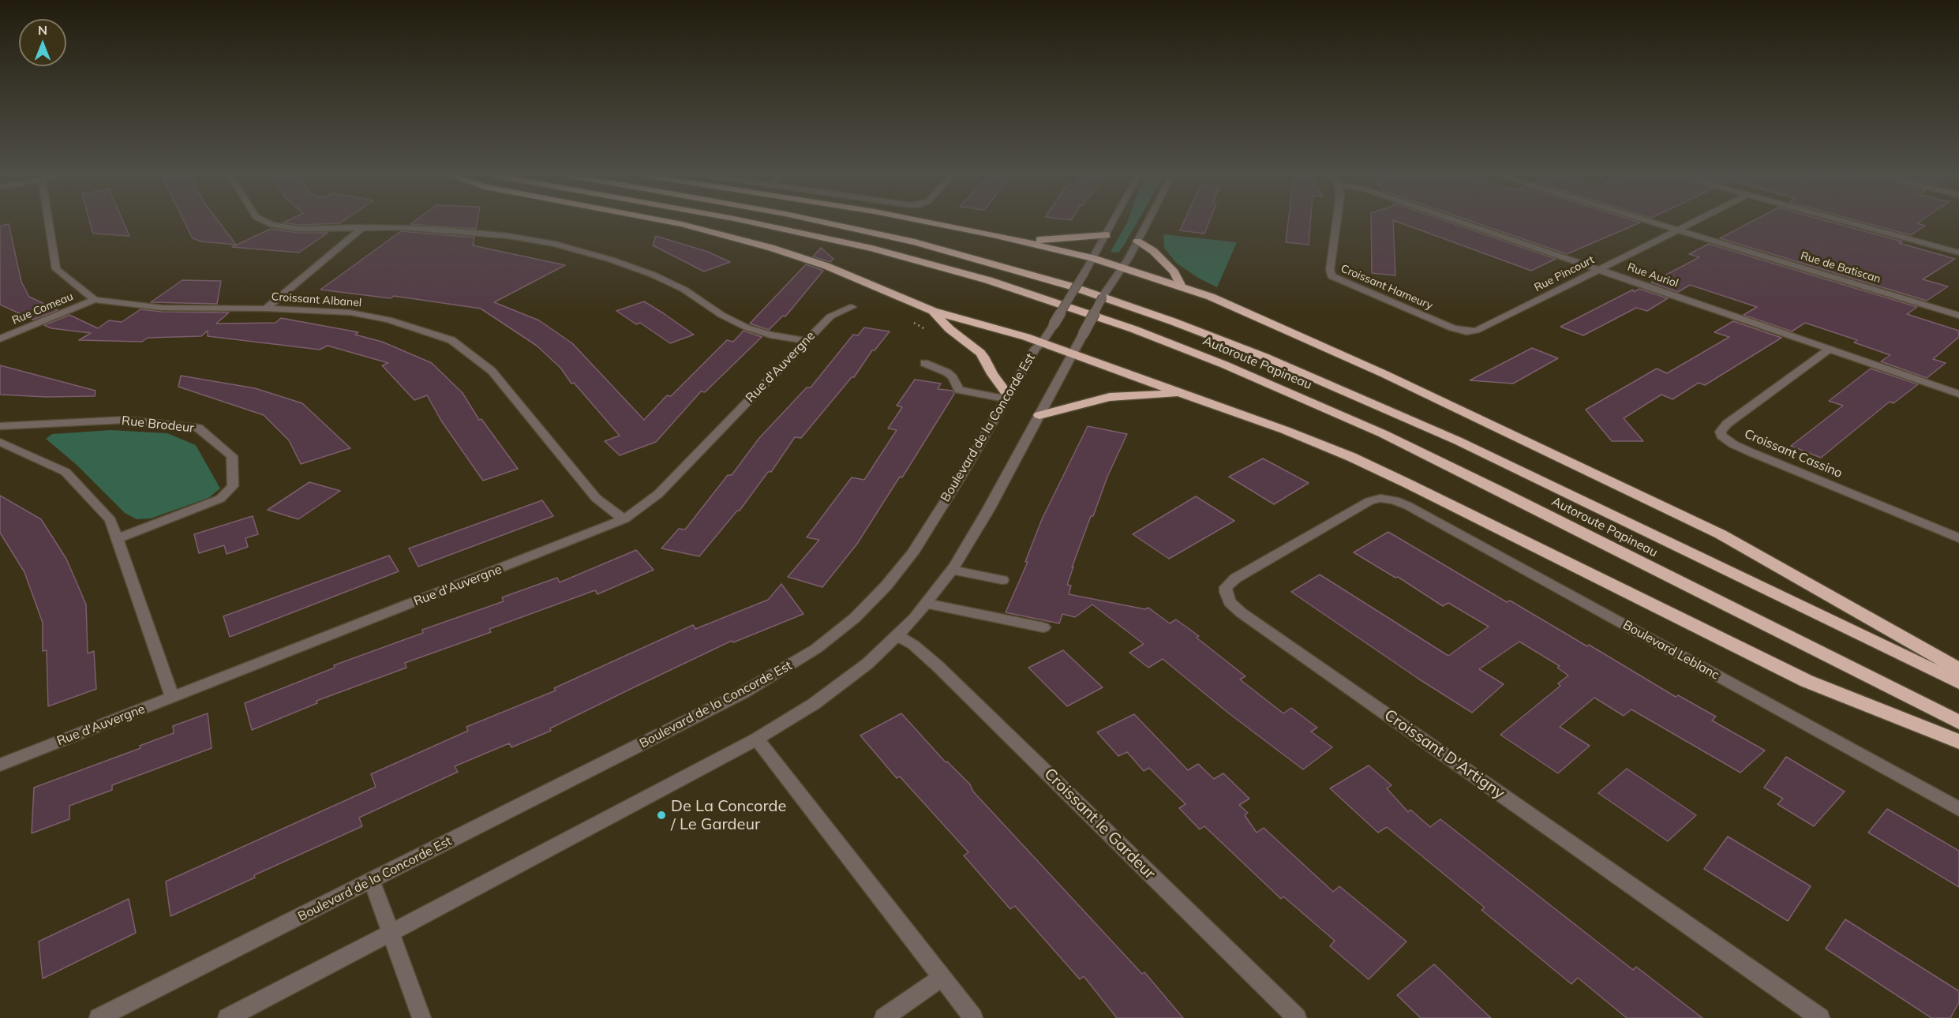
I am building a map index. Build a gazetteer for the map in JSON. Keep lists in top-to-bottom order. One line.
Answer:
{"streets":{"highway":["Autoroute Papineau"],"street":["Rue de Batiscan","Rue Pincourt","Rue Auriol","Croissant Hameury","Croissant Albanel","Rue Comeau","Rue d'Auvergne","Rue Brodeur","Boulevard de la Concorde Est","Croissant Cassino","Boulevard Leblanc","Croissant D'Artigny","Croissant le Gardeur"]},"crossings":[["Rue de Batiscan","Rue Pincourt"],["Rue Pincourt","Rue Auriol"],["Rue Pincourt","Croissant Hameury"],["Rue Auriol","Croissant Cassino"],["Croissant Albanel","Rue Comeau"],["Croissant Albanel","Rue d'Auvergne"],["Boulevard Leblanc","Croissant D'Artigny"]],"places":["De La Concorde / Le Gardeur"],"north":"top"}
